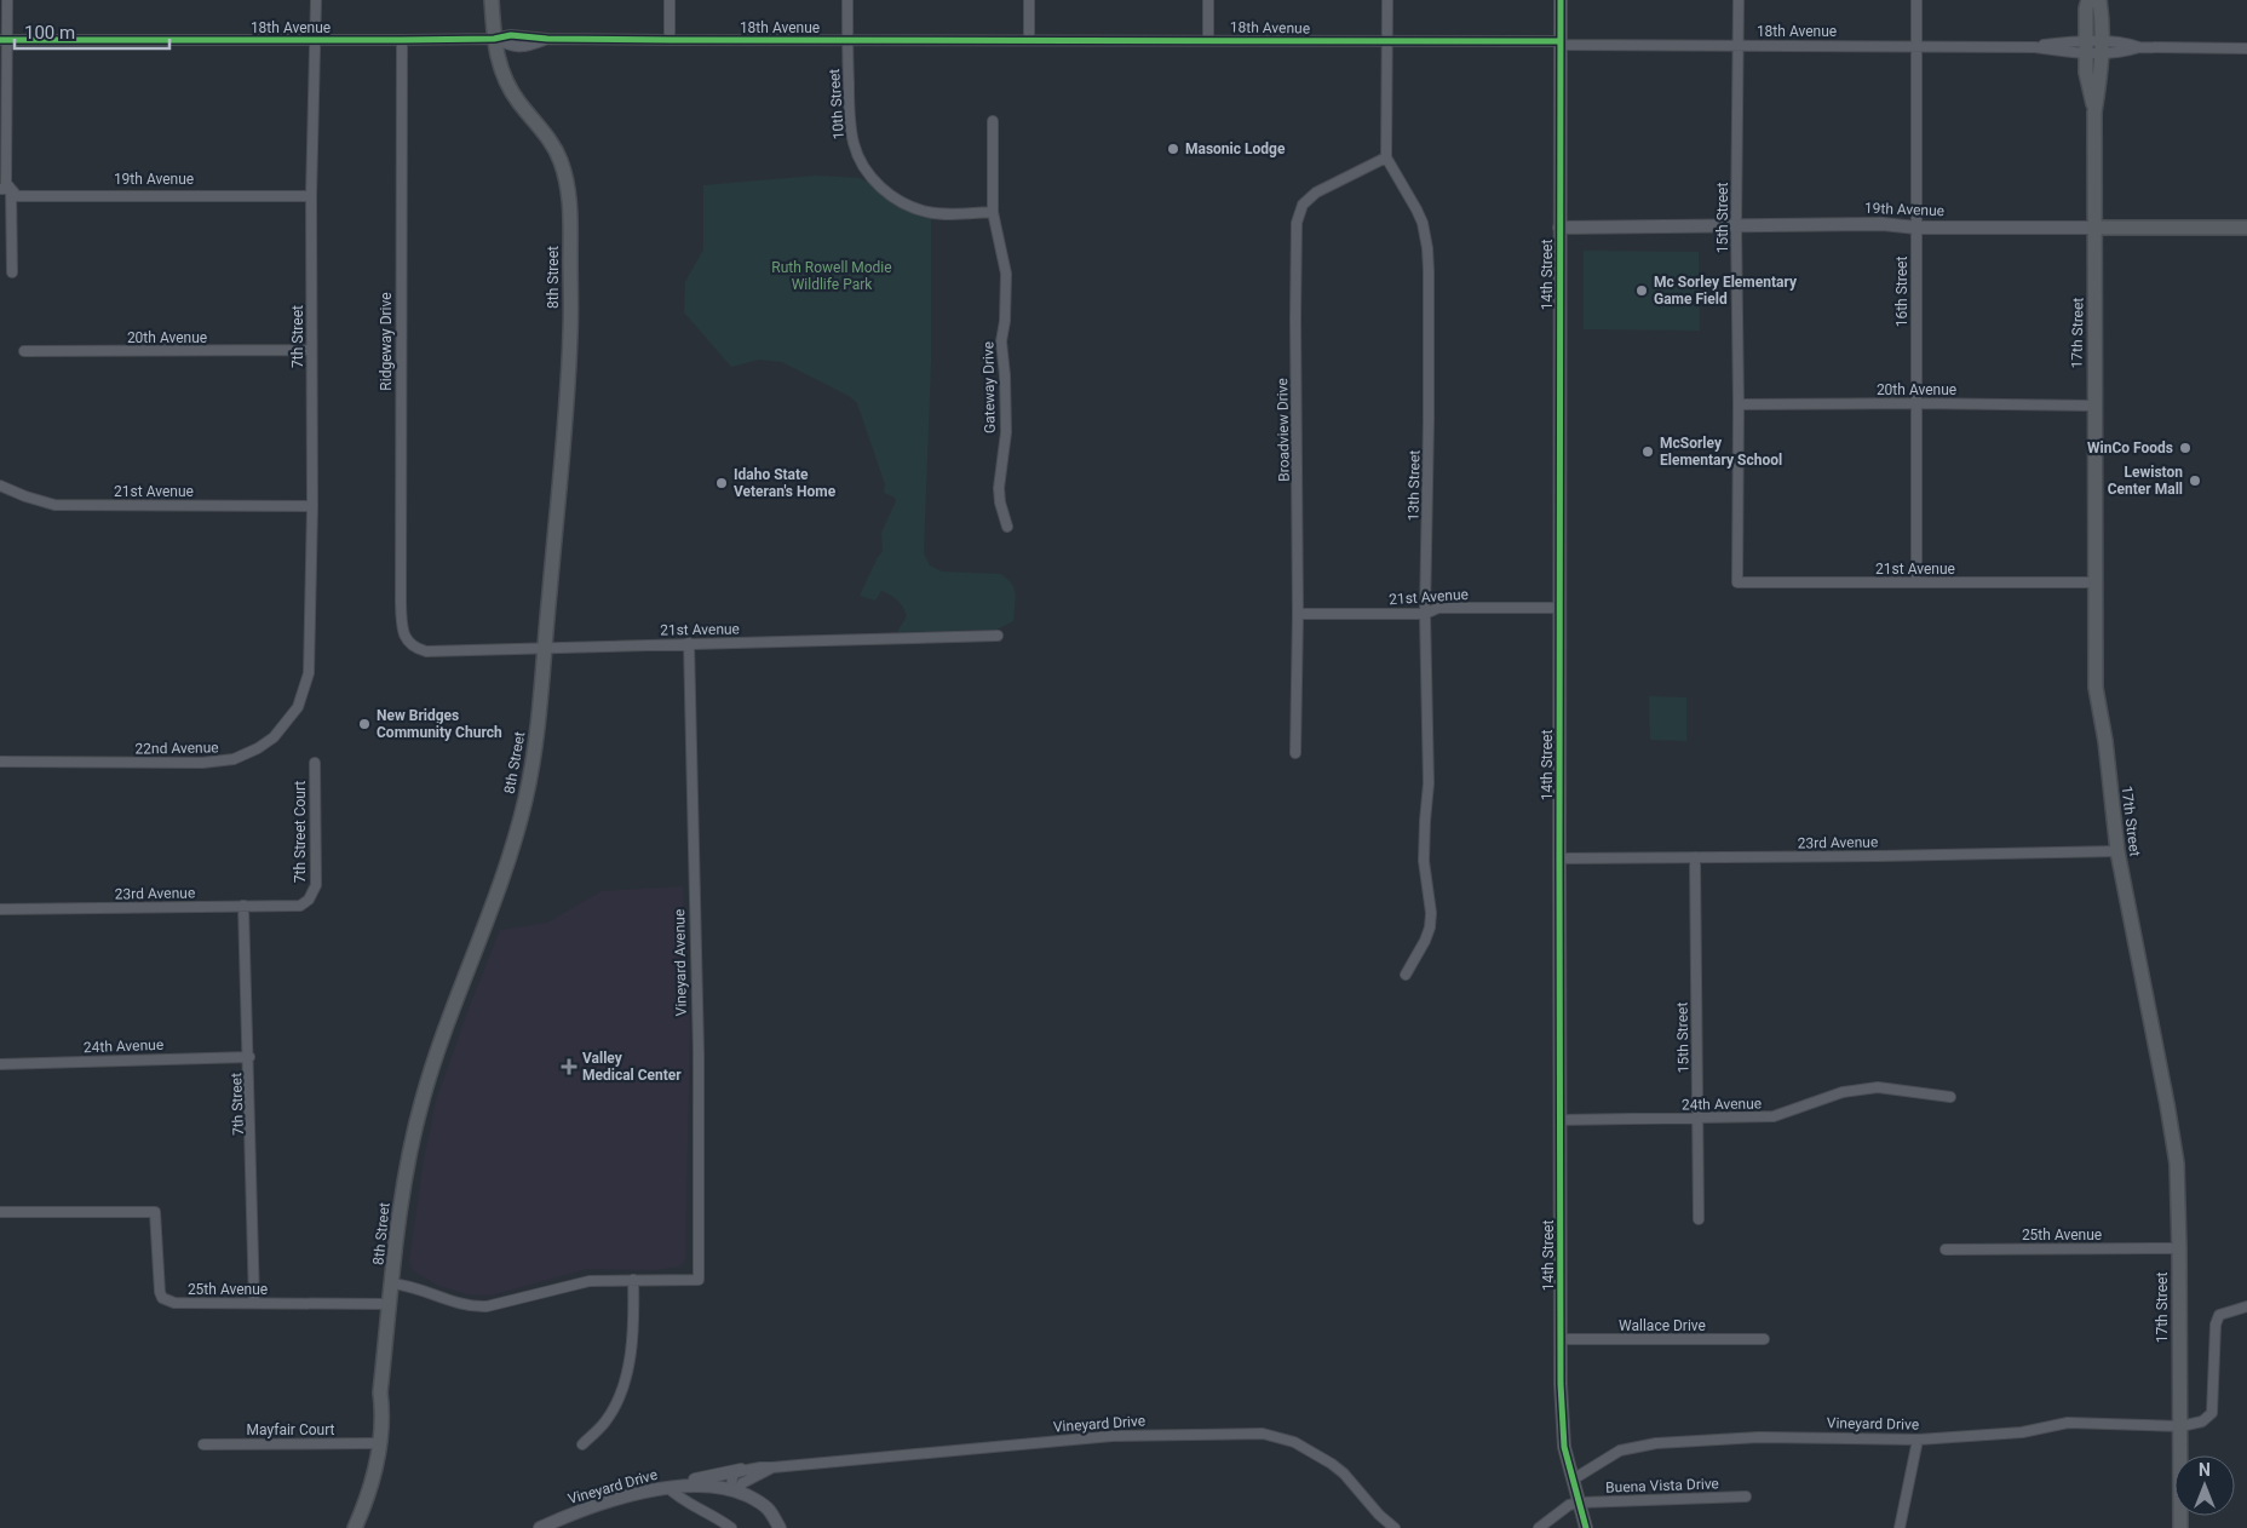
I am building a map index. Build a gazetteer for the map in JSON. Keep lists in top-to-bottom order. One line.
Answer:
{"streets":{"main road":["19th Avenue","8th Street","17th Street"],"street":["18th Avenue","10th Street","15th Street","14th Street","16th Street","7th Street","20th Avenue","Ridgeway Drive","Gateway Drive","Broadview Drive","13th Street","21st Avenue","22nd Avenue","7th Street Court","23rd Avenue","Vineyard Avenue","24th Avenue","25th Avenue","Wallace Drive","Vineyard Drive","Mayfair Court","Buena Vista Drive"]},"crossings":[["18th Avenue","10th Street"],["18th Avenue","15th Street"],["18th Avenue","14th Street"],["18th Avenue","8th Street"],["18th Avenue","16th Street"],["18th Avenue","17th Street"],["18th Avenue","7th Street"],["18th Avenue","Ridgeway Drive"],["10th Street","Gateway Drive"],["19th Avenue","15th Street"],["19th Avenue","14th Street"],["19th Avenue","16th Street"],["19th Avenue","17th Street"],["19th Avenue","7th Street"],["15th Street","20th Avenue"],["15th Street","21st Avenue"],["15th Street","23rd Avenue"],["15th Street","24th Avenue"],["14th Street","21st Avenue"],["14th Street","23rd Avenue"],["14th Street","24th Avenue"],["14th Street","Wallace Drive"],["14th Street","Vineyard Drive"],["14th Street","Buena Vista Drive"],["8th Street","21st Avenue"],["8th Street","25th Avenue"],["8th Street","Mayfair Court"],["16th Street","20th Avenue"],["16th Street","21st Avenue"],["17th Street","20th Avenue"],["17th Street","21st Avenue"],["17th Street","23rd Avenue"],["17th Street","25th Avenue"],["17th Street","Vineyard Drive"],["7th Street","20th Avenue"],["7th Street","21st Avenue"],["7th Street","22nd Avenue"],["7th Street","23rd Avenue"],["7th Street","24th Avenue"],["7th Street","25th Avenue"],["Ridgeway Drive","21st Avenue"],["Broadview Drive","13th Street"],["Broadview Drive","21st Avenue"],["13th Street","21st Avenue"],["21st Avenue","Vineyard Avenue"],["7th Street Court","23rd Avenue"]],"parks":["Ruth Rowell Modie Wildlife Park"],"places":{"other":["Masonic Lodge","Mc Sorley Elementary Game Field","WinCo Foods","McSorley Elementary School","Lewiston Center Mall","Idaho State Veteran's Home","New Bridges Community Church"],"health":["Valley Medical Center"]},"scale_bar":"100 m","north":"top"}
